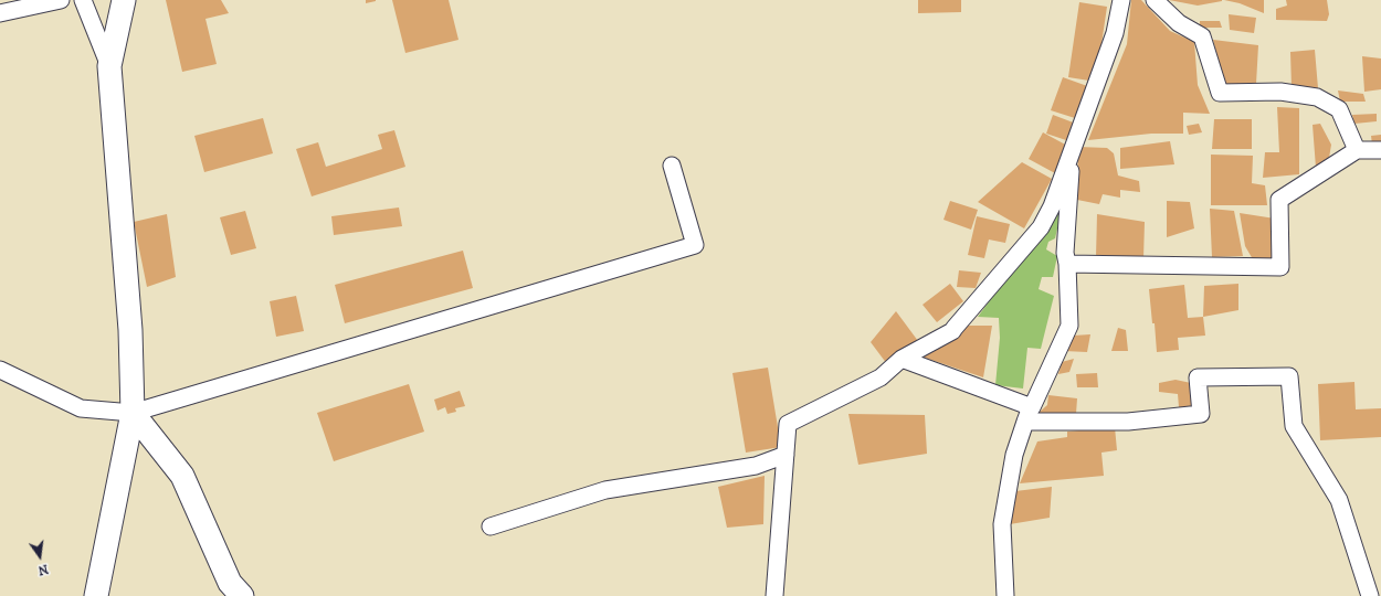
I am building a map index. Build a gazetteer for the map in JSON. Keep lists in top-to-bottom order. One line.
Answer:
{"north":"bottom"}
